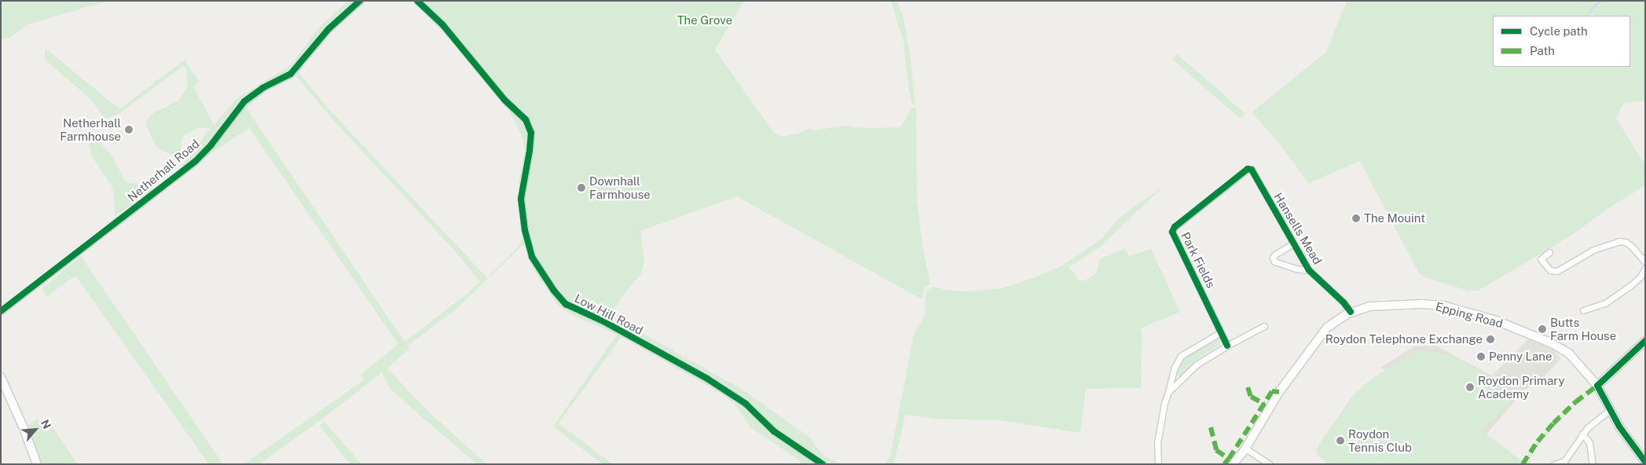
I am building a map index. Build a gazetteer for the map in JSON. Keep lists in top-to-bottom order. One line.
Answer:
{"streets":{"main road":["Epping Road"],"street":["Netherhall Road","Hansells Mead","Park Fields","Low Hill Road"]},"crossings":[["Hansells Mead","Park Fields"],["Hansells Mead","Epping Road"]],"parks":["The Grove"],"places":["Netherhall Farmhouse","Downhall Farmhouse","The Mouint","Butts Farm House","Roydon Telephone Exchange","Penny Lane","Roydon Primary Academy","Roydon Tennis Club"],"legend":["Cycle path","Path"],"north":"top right"}
